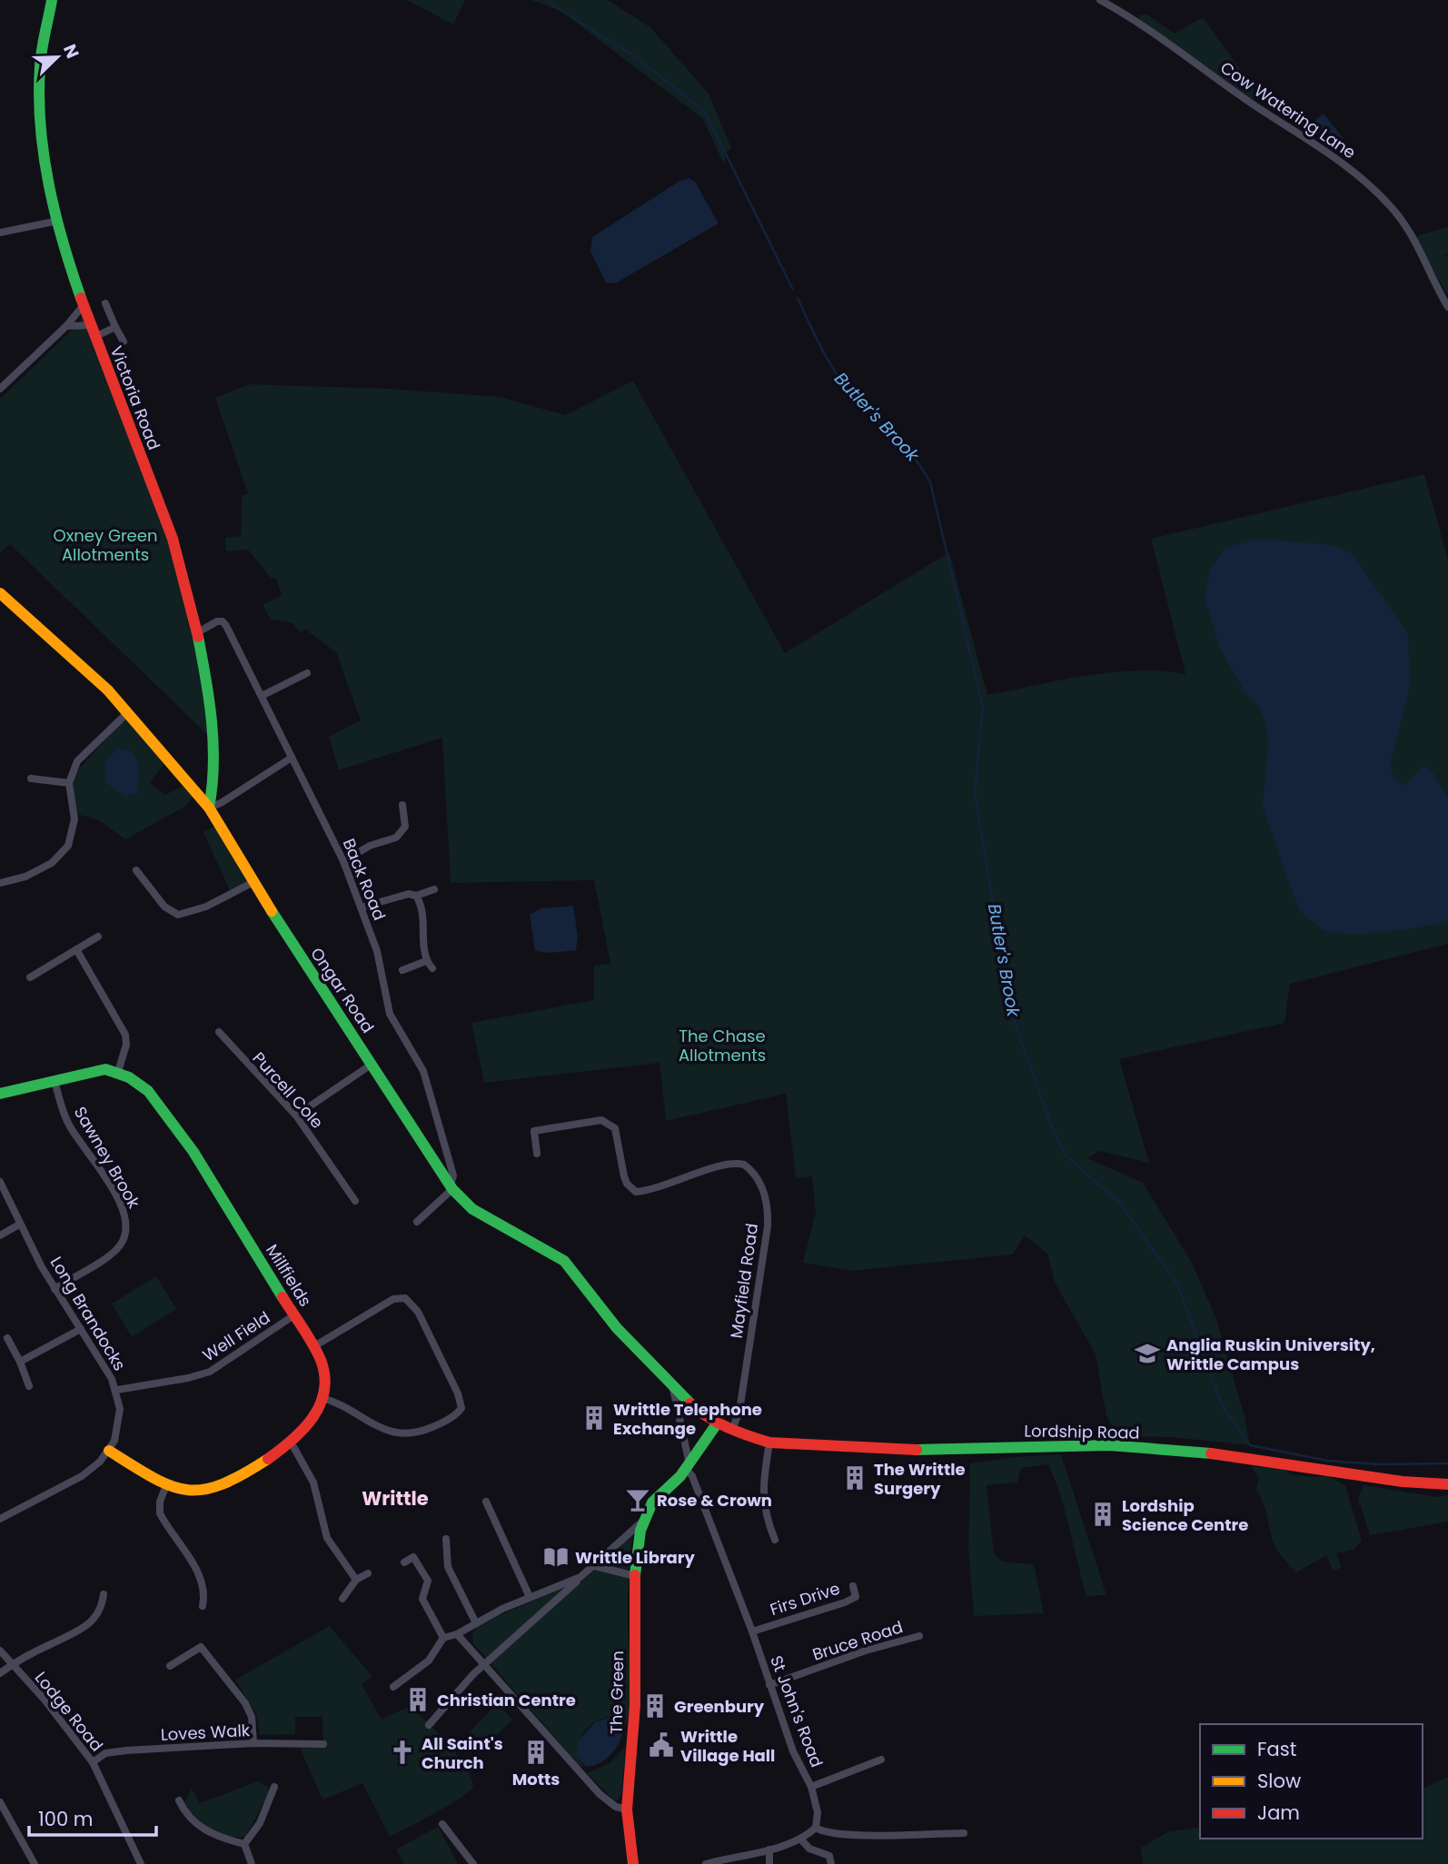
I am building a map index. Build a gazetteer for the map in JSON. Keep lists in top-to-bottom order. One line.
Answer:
{"streets":{"street":["Cow Watering Lane","Victoria Road","Back Road","Ongar Road","Purcell Cole","Sawney Brook","Millfields","Mayfield Road","Long Brandocks","Well Field","Lordship Road","Firs Drive","Bruce Road","The Green","Lodge Road","St John's Road","Loves Walk"]},"crossings":[["Victoria Road","Back Road"],["Victoria Road","Ongar Road"],["Back Road","Ongar Road"],["Ongar Road","Lordship Road"],["Ongar Road","The Green"],["Sawney Brook","Long Brandocks"],["Millfields","Long Brandocks"],["Millfields","Well Field"],["Mayfield Road","Lordship Road"],["Long Brandocks","Well Field"],["Lordship Road","The Green"],["Firs Drive","St John's Road"],["Bruce Road","St John's Road"],["The Green","St John's Road"],["Lodge Road","Loves Walk"]],"districts":["Writtle"],"water":["Butler's Brook"],"parks":["Oxney Green Allotments","The Chase Allotments"],"places":{"school or university":["Anglia Ruskin University, Writtle Campus"],"building":["Writtle Telephone Exchange","The Writtle Surgery","Lordship Science Centre","Christian Centre","Greenbury","Motts"],"bar":["Rose & Crown"],"library":["Writtle Library"],"public building":["Writtle Village Hall"],"church":["All Saint's Church"]},"legend":["Fast","Slow","Jam"],"scale_bar":"100 m","north":"top right"}
